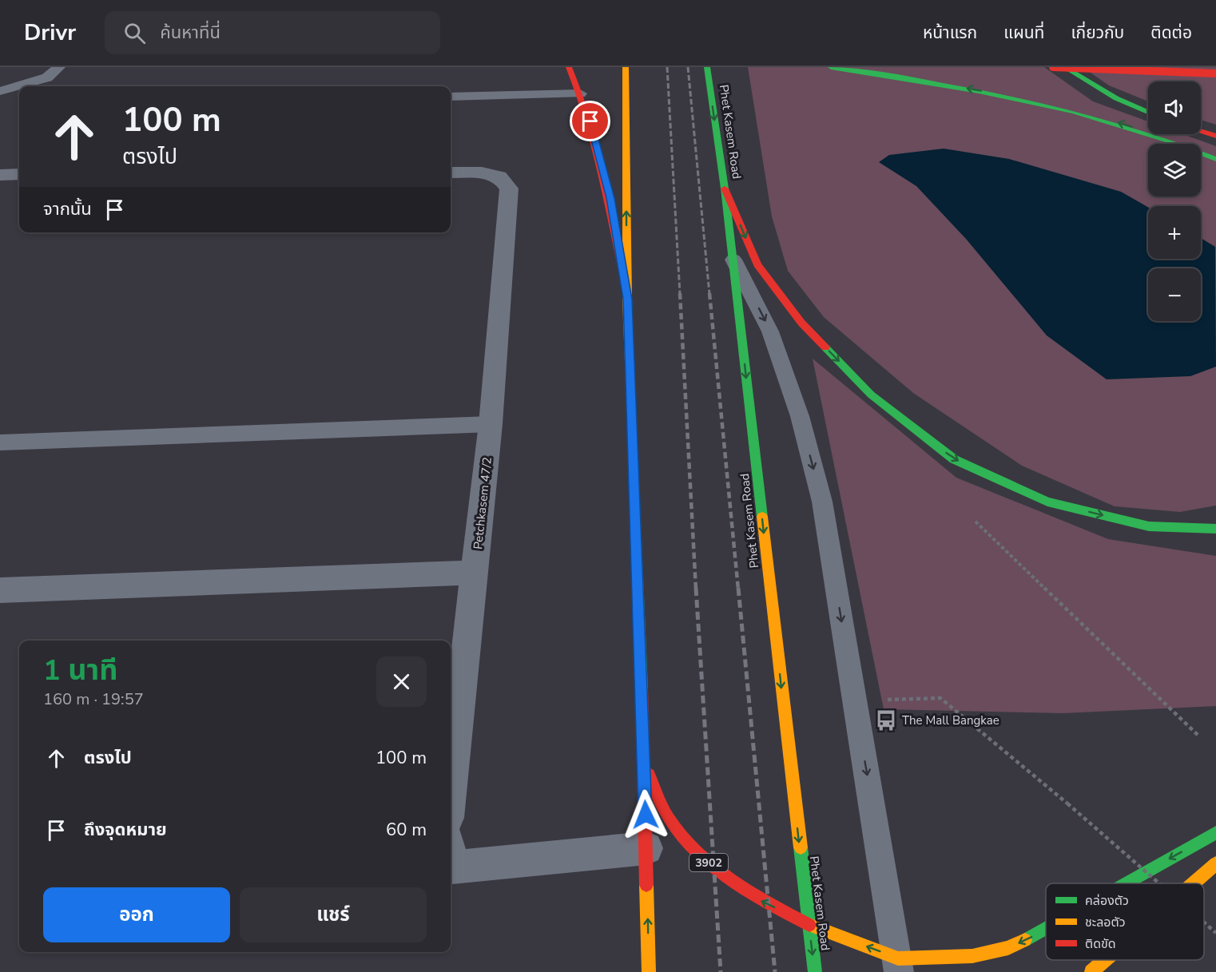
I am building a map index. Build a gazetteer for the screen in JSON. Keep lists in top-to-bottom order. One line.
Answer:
{"streets":{"main road":["Phet Kasem Road","3902"],"street":["Petchkasem 47/2"]},"crossings":[["Phet Kasem Road","3902"]],"one_way":["Phet Kasem Road"],"places":{"bus stop":["The Mall Bangkae"]},"legend":["คล่องตัว","ชะลอตัว","ติดขัด"],"page":{"header":"Drivr","search":"ค้นหาที่นี่","nav":["หน้าแรก","แผนที่","เกี่ยวกับ","ติดต่อ"],"map_buttons":["+","−"],"turn":["100 m","ตรงไป"],"then":"จากนั้น","heading":["1 นาที","160 m · 19:57"],"list":[{"name":"ตรงไป","value":"100 m"},{"name":"ถึงจุดหมาย","value":"60 m"}],"buttons":["ออก","แชร์"]}}
